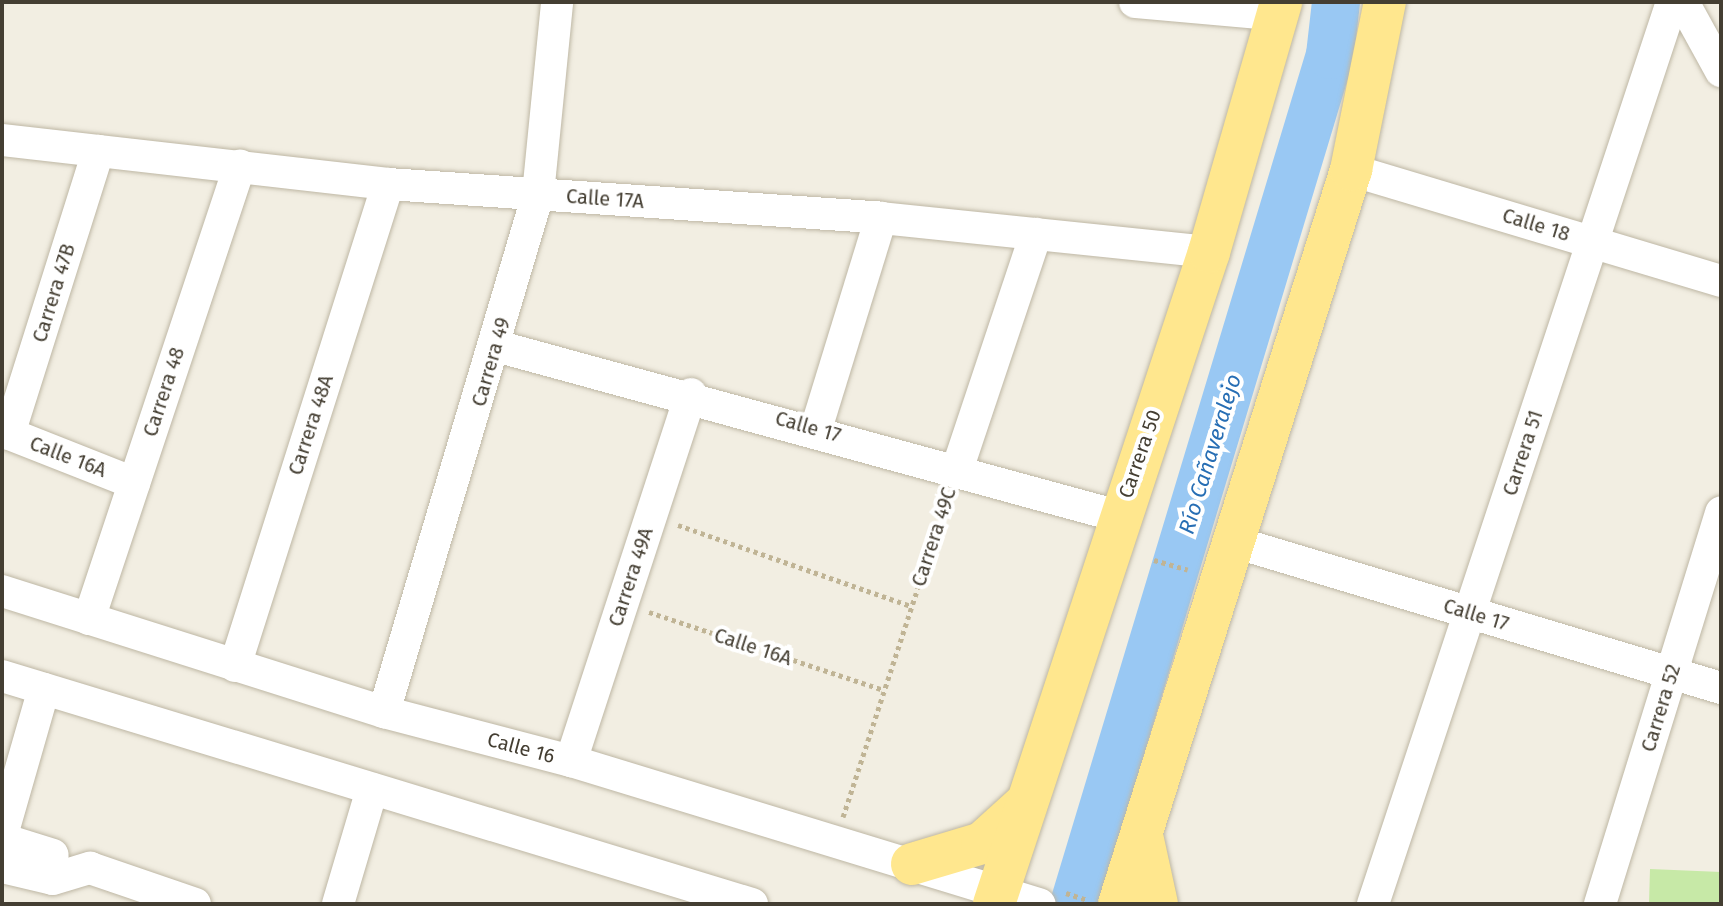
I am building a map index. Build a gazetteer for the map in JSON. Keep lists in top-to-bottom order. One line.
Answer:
{"streets":{"main road":["Carrera 50"],"street":["Calle 17A","Calle 18","Carrera 47B","Carrera 49","Carrera 48","Carrera 48A","Calle 17","Carrera 51","Calle 16A","Carrera 49C","Carrera 49A","Carrera 52","Calle 16"]},"crossings":[["Calle 17A","Carrera 47B"],["Calle 17A","Carrera 49"],["Calle 17A","Carrera 48"],["Calle 17A","Carrera 48A"],["Calle 17A","Carrera 50"],["Calle 17A","Carrera 49C"],["Calle 18","Carrera 51"],["Carrera 47B","Calle 16A"],["Carrera 49","Calle 17"],["Carrera 49","Calle 16"],["Carrera 48","Calle 16A"],["Carrera 48","Calle 16"],["Carrera 48A","Calle 16"],["Calle 17","Carrera 51"],["Calle 17","Carrera 50"],["Calle 17","Carrera 49C"],["Calle 17","Carrera 49A"],["Calle 17","Carrera 52"],["Carrera 50","Calle 16"],["Calle 16A","Carrera 49C"],["Calle 16A","Carrera 49A"],["Carrera 49C","Calle 16"],["Carrera 49A","Calle 16"]],"water":["Río Cañaveralejo"]}
